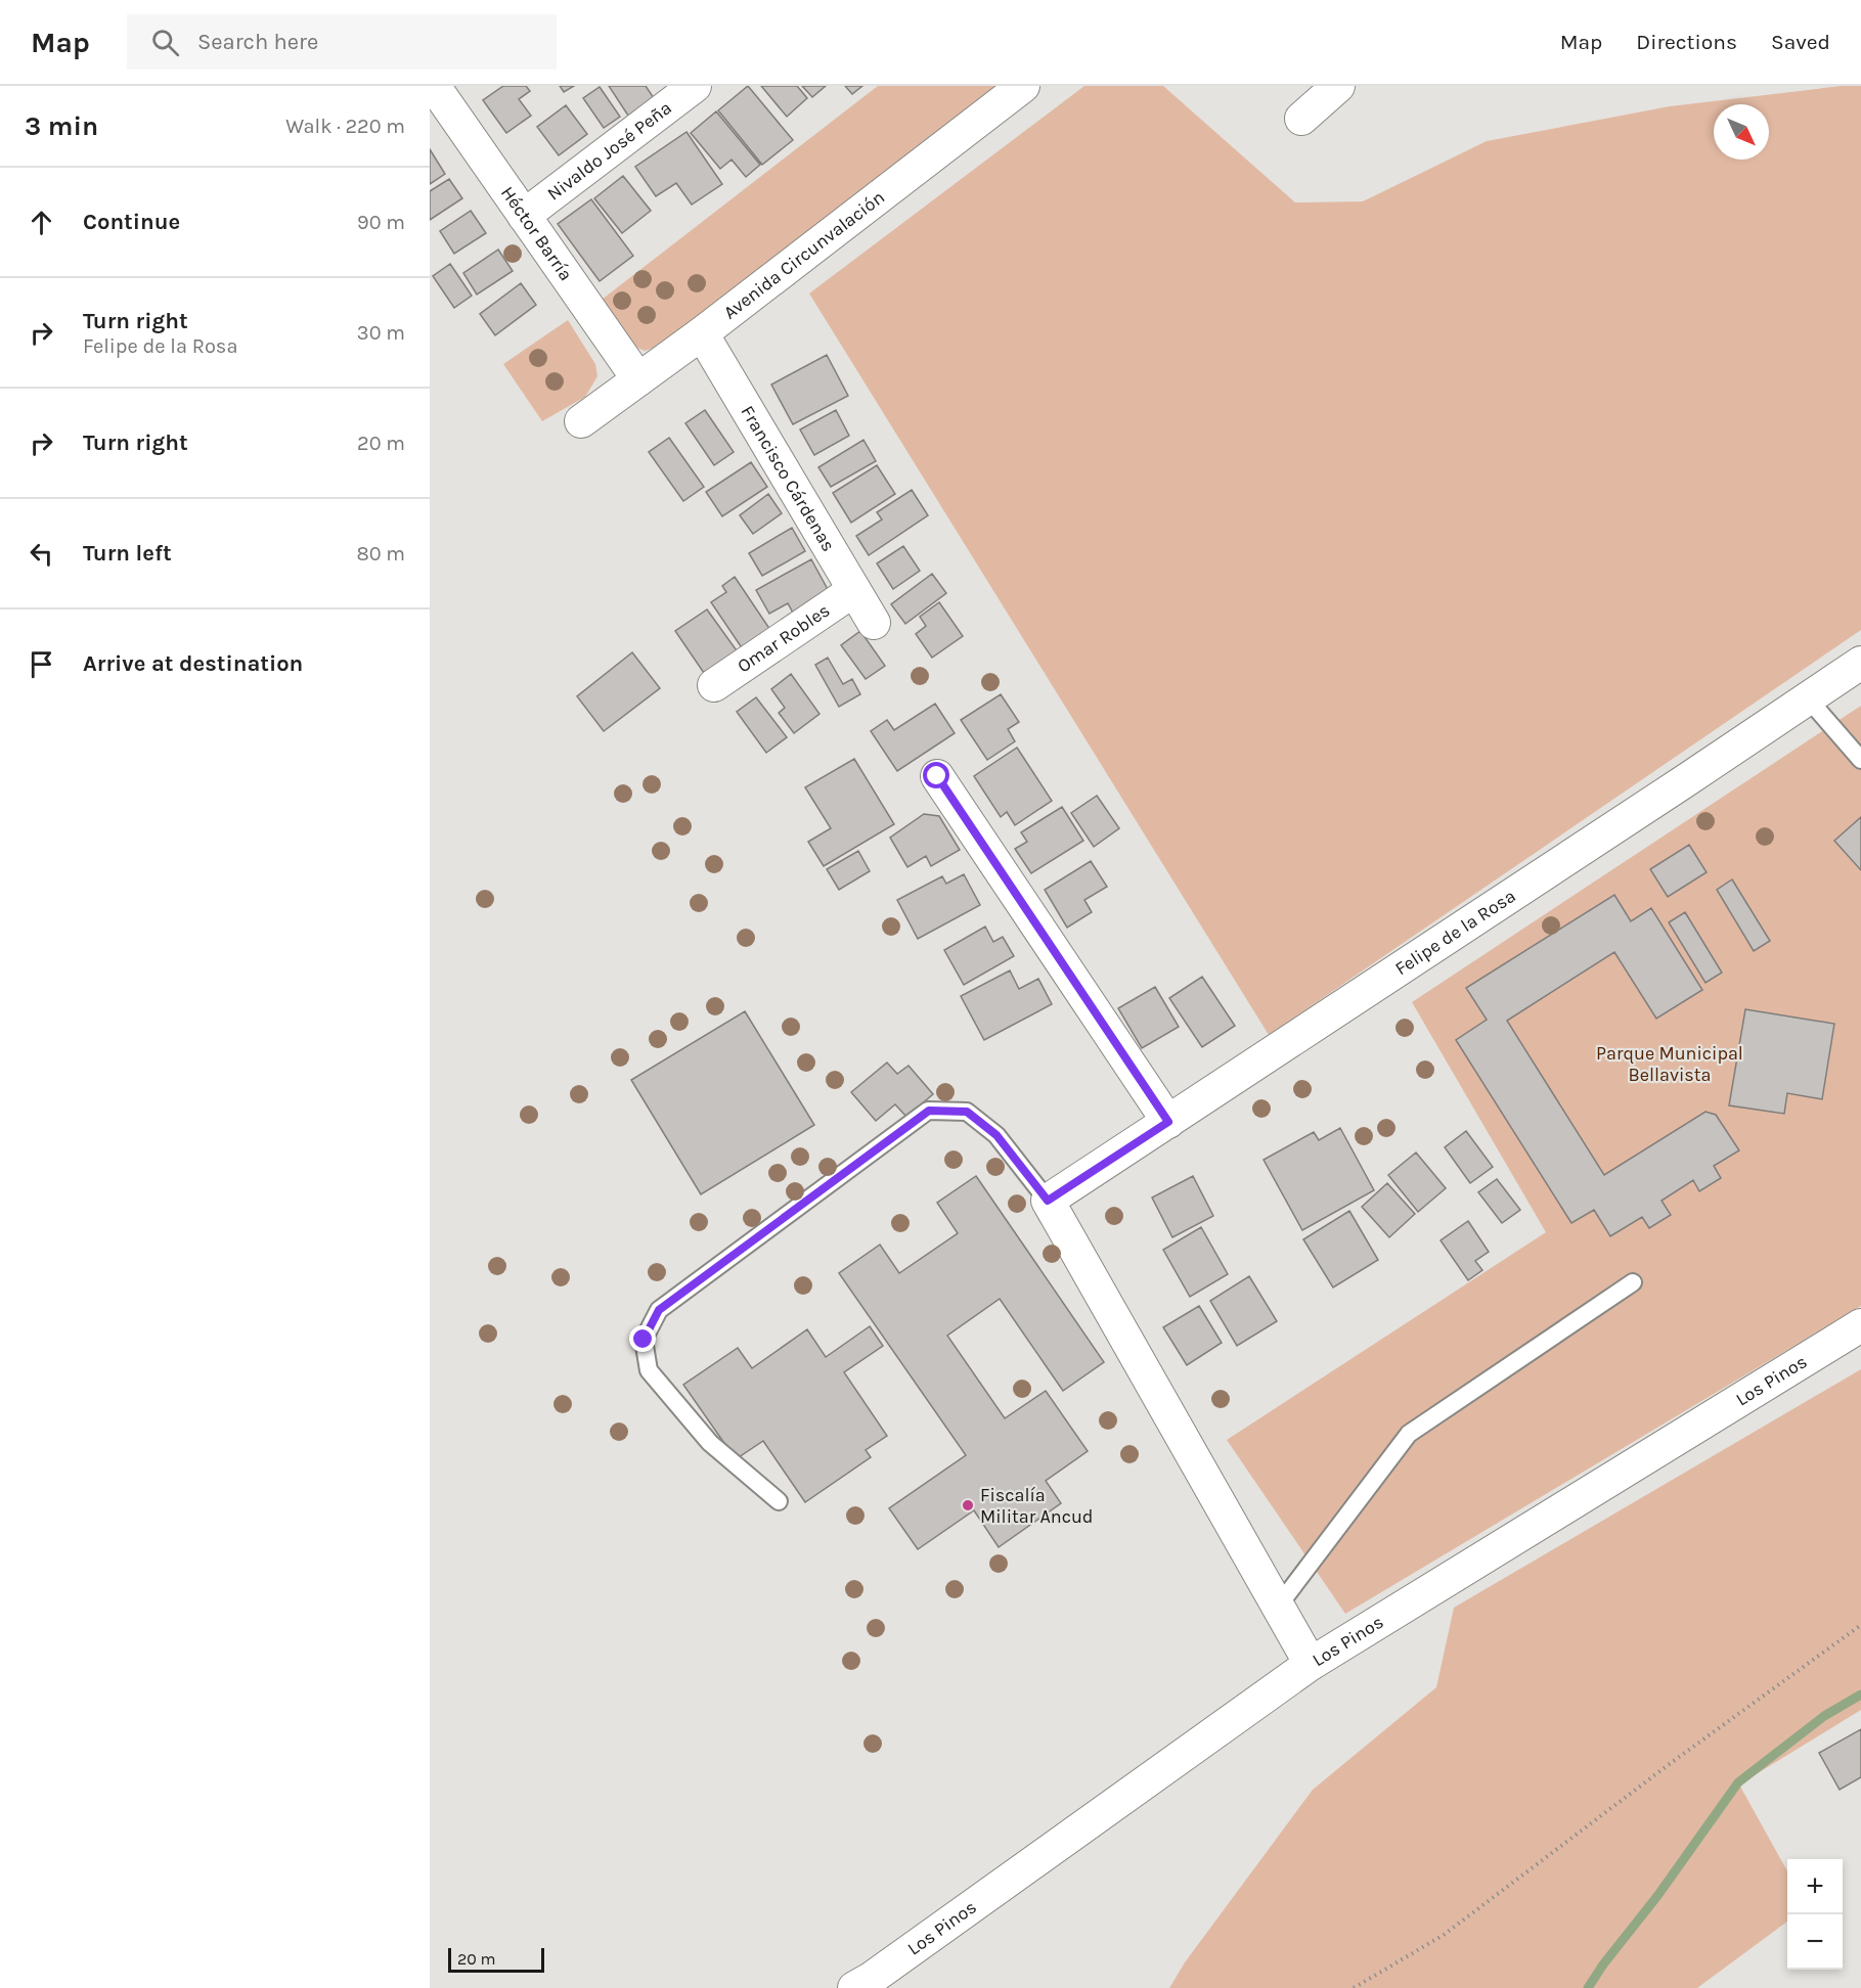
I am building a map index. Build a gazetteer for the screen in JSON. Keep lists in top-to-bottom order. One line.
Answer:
{"streets":{"street":["Nivaldo José Peña","Héctor Barría","Avenida Circunvalación","Francisco Cárdenas","Omar Robles","Felipe de la Rosa","Los Pinos"]},"crossings":[["Nivaldo José Peña","Héctor Barría"],["Héctor Barría","Avenida Circunvalación"],["Avenida Circunvalación","Francisco Cárdenas"],["Francisco Cárdenas","Omar Robles"]],"parks":["Parque Municipal Bellavista"],"places":["Fiscalía Militar Ancud"],"scale_bar":"20 m","north":"bottom right","page":{"header":"Map","search":"Search here","nav":["Map","Directions","Saved"],"heading":["3 min","Walk · 220 m"],"list":[["Continue","90 m"],["Turn right","Felipe de la Rosa","30 m"],["Turn right","20 m"],["Turn left","80 m"],"Arrive at destination"],"map_buttons":["+","−"],"scale":"20 m"}}
